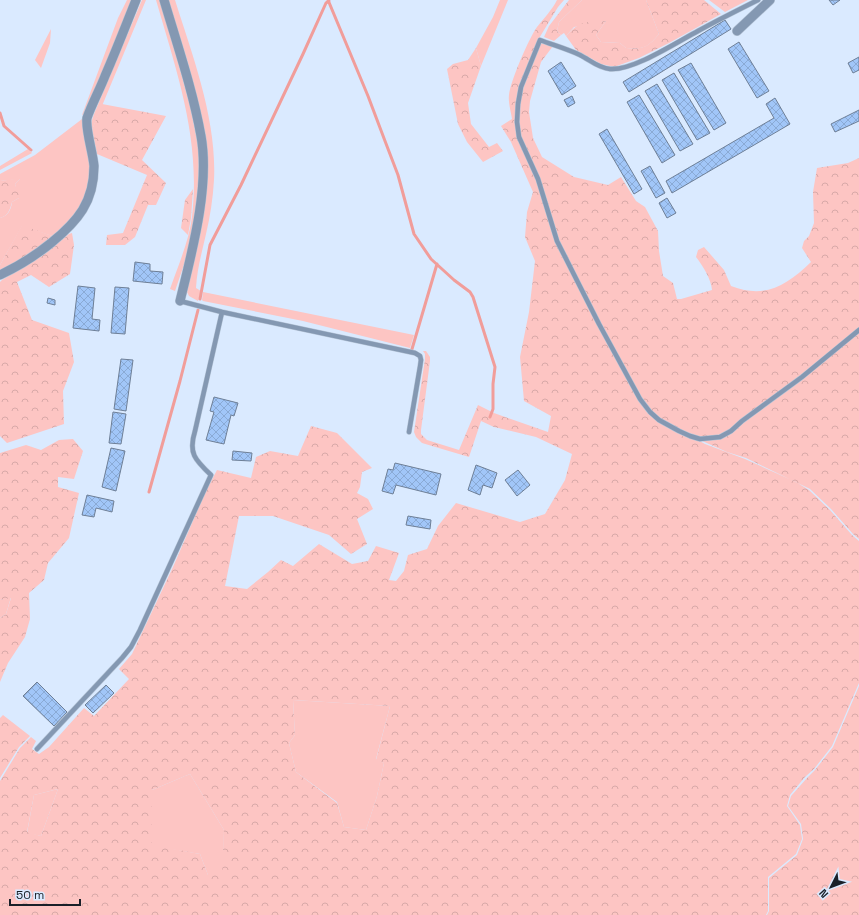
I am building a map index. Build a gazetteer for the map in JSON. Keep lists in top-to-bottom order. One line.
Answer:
{"scale_bar":"50 m","north":"bottom left"}
